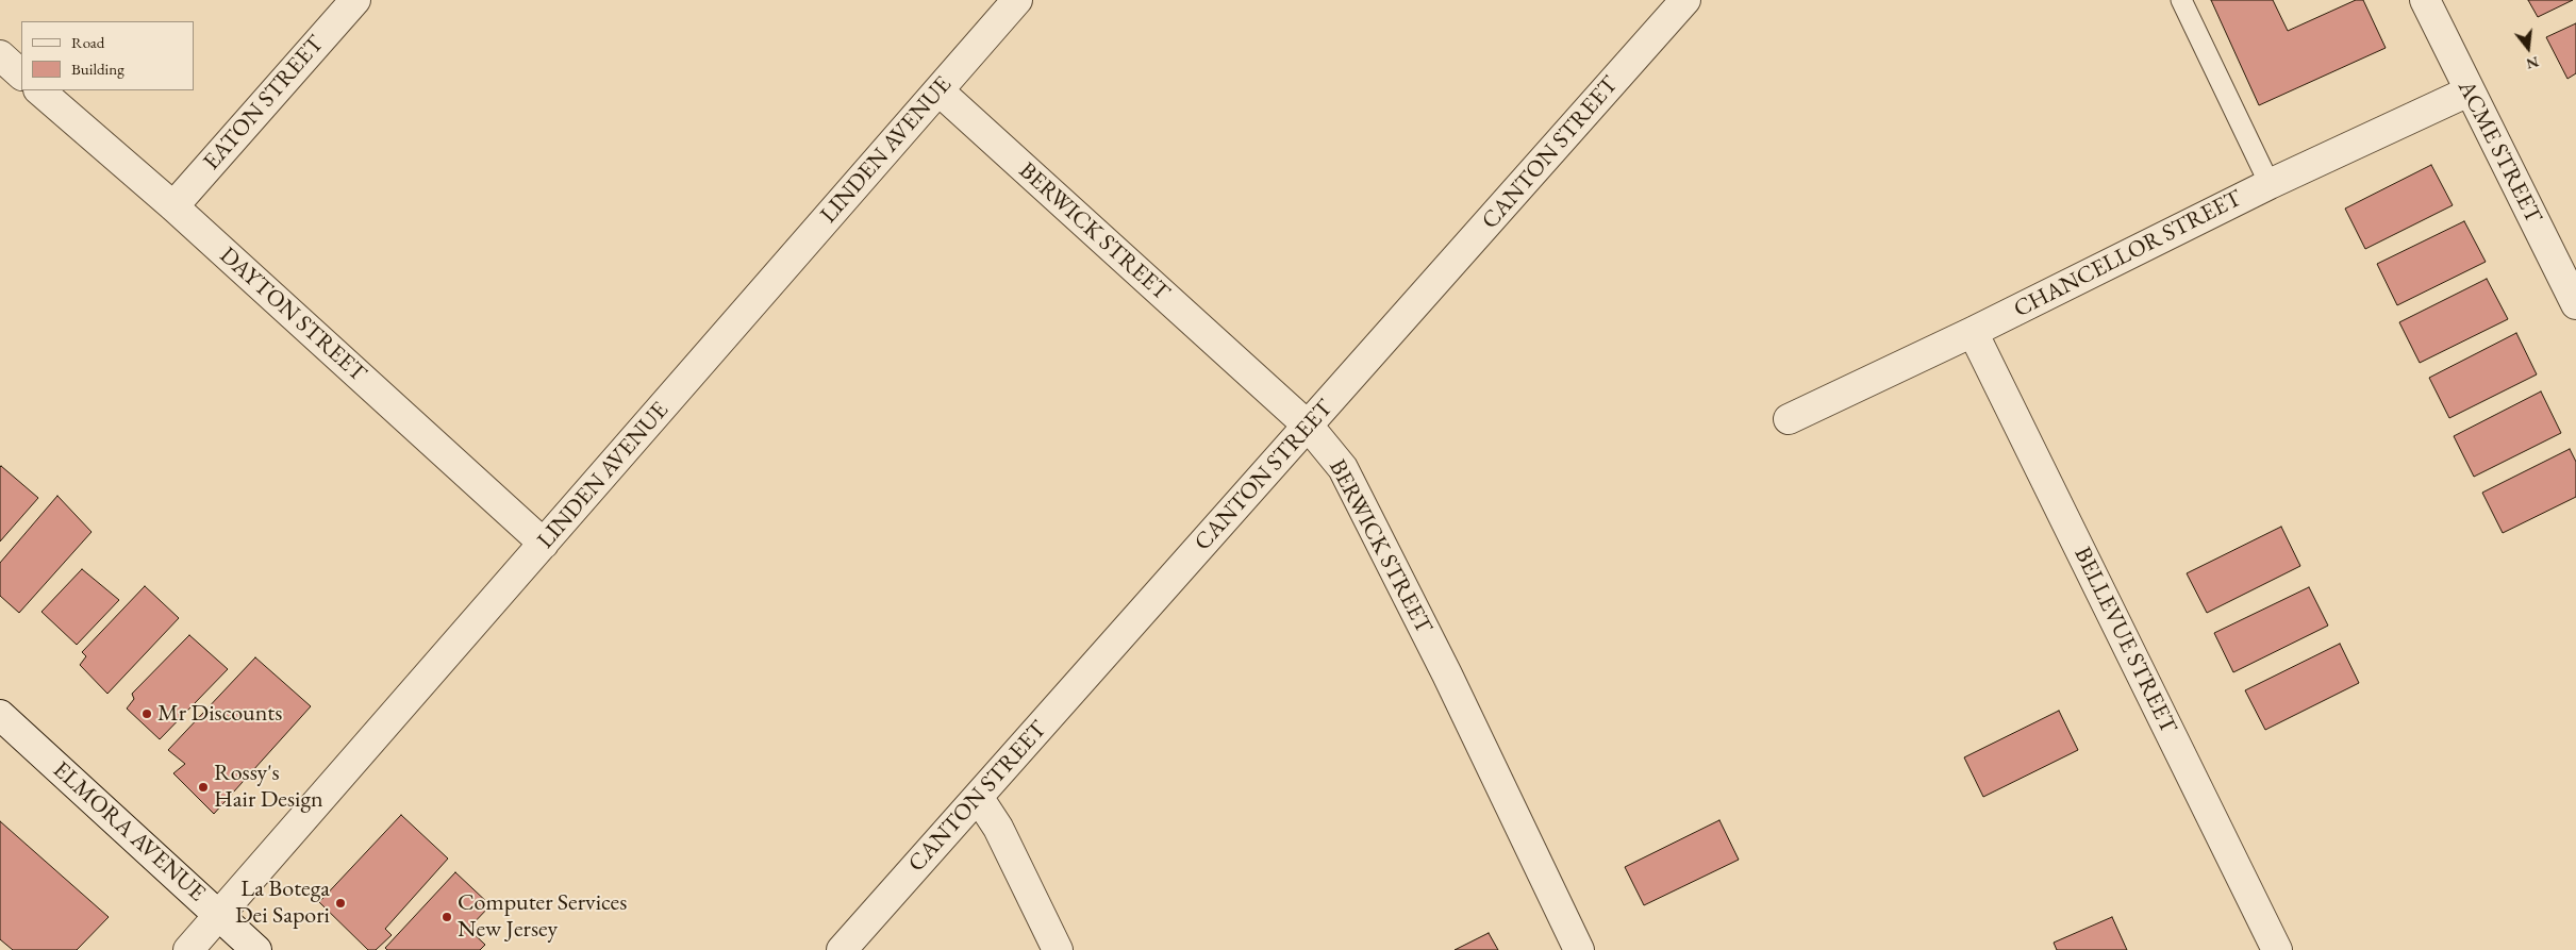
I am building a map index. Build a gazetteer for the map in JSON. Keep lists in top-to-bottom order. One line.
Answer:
{"streets":{"street":["EATON STREET","LINDEN AVENUE","ACME STREET","CANTON STREET","BERWICK STREET","CHANCELLOR STREET","DAYTON STREET","BELLEVUE STREET","ELMORA AVENUE"]},"crossings":[["EATON STREET","DAYTON STREET"],["LINDEN AVENUE","BERWICK STREET"],["LINDEN AVENUE","DAYTON STREET"],["LINDEN AVENUE","ELMORA AVENUE"],["ACME STREET","CHANCELLOR STREET"],["CANTON STREET","BERWICK STREET"],["CHANCELLOR STREET","BELLEVUE STREET"]],"places":["Mr Discounts","Rossy's Hair Design","La Botega Dei Sapori","Computer Services New Jersey"],"legend":["Road","Building"],"north":"bottom"}
